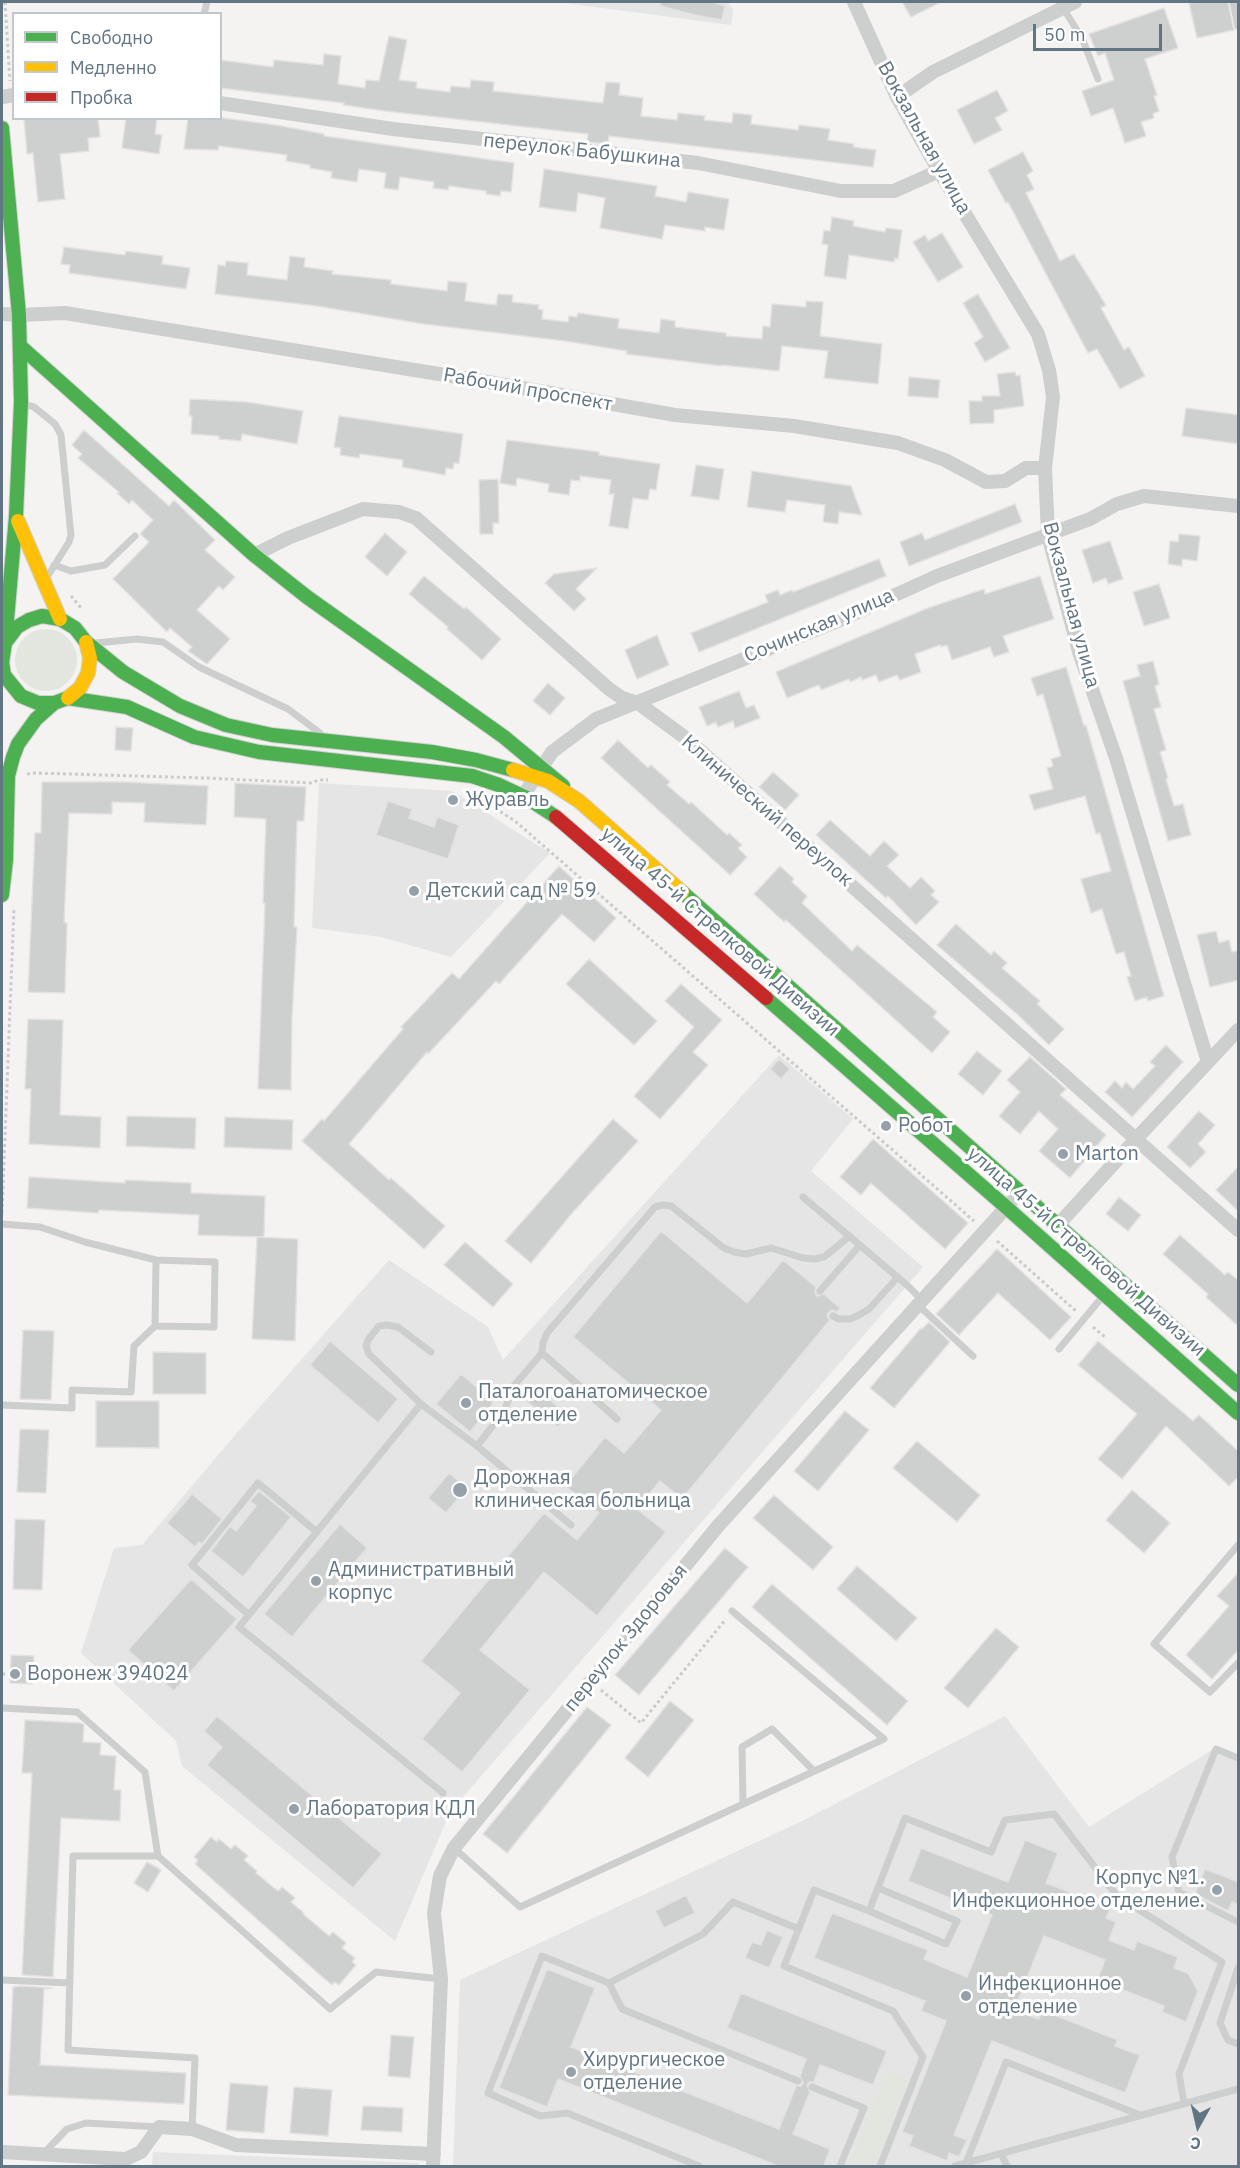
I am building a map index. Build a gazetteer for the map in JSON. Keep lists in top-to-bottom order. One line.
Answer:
{"streets":{"main road":["улица 45-й Стрелковой Дивизии"],"street":["Вокзальная улица","переулок Бабушкина","Рабочий проспект","Сочинская улица","Клинический переулок","переулок Здоровья"]},"crossings":[["Вокзальная улица","переулок Бабушкина"],["Вокзальная улица","Рабочий проспект"],["Вокзальная улица","Сочинская улица"],["Сочинская улица","Клинический переулок"],["Сочинская улица","улица 45-й Стрелковой Дивизии"],["улица 45-й Стрелковой Дивизии","переулок Здоровья"]],"places":["Журавль","Детский сад № 59","Робот","Marton","Паталогоанатомическое отделение","Дорожная клиническая больница","Административный корпус","Воронеж 394024","Лаборатория КДЛ","Корпус №1. Инфекционное отделение.","Инфекционное отделение","Хирургическое отделение"],"legend":["Свободно","Медленно","Пробка"],"scale_bar":"50 m","north":"bottom"}
